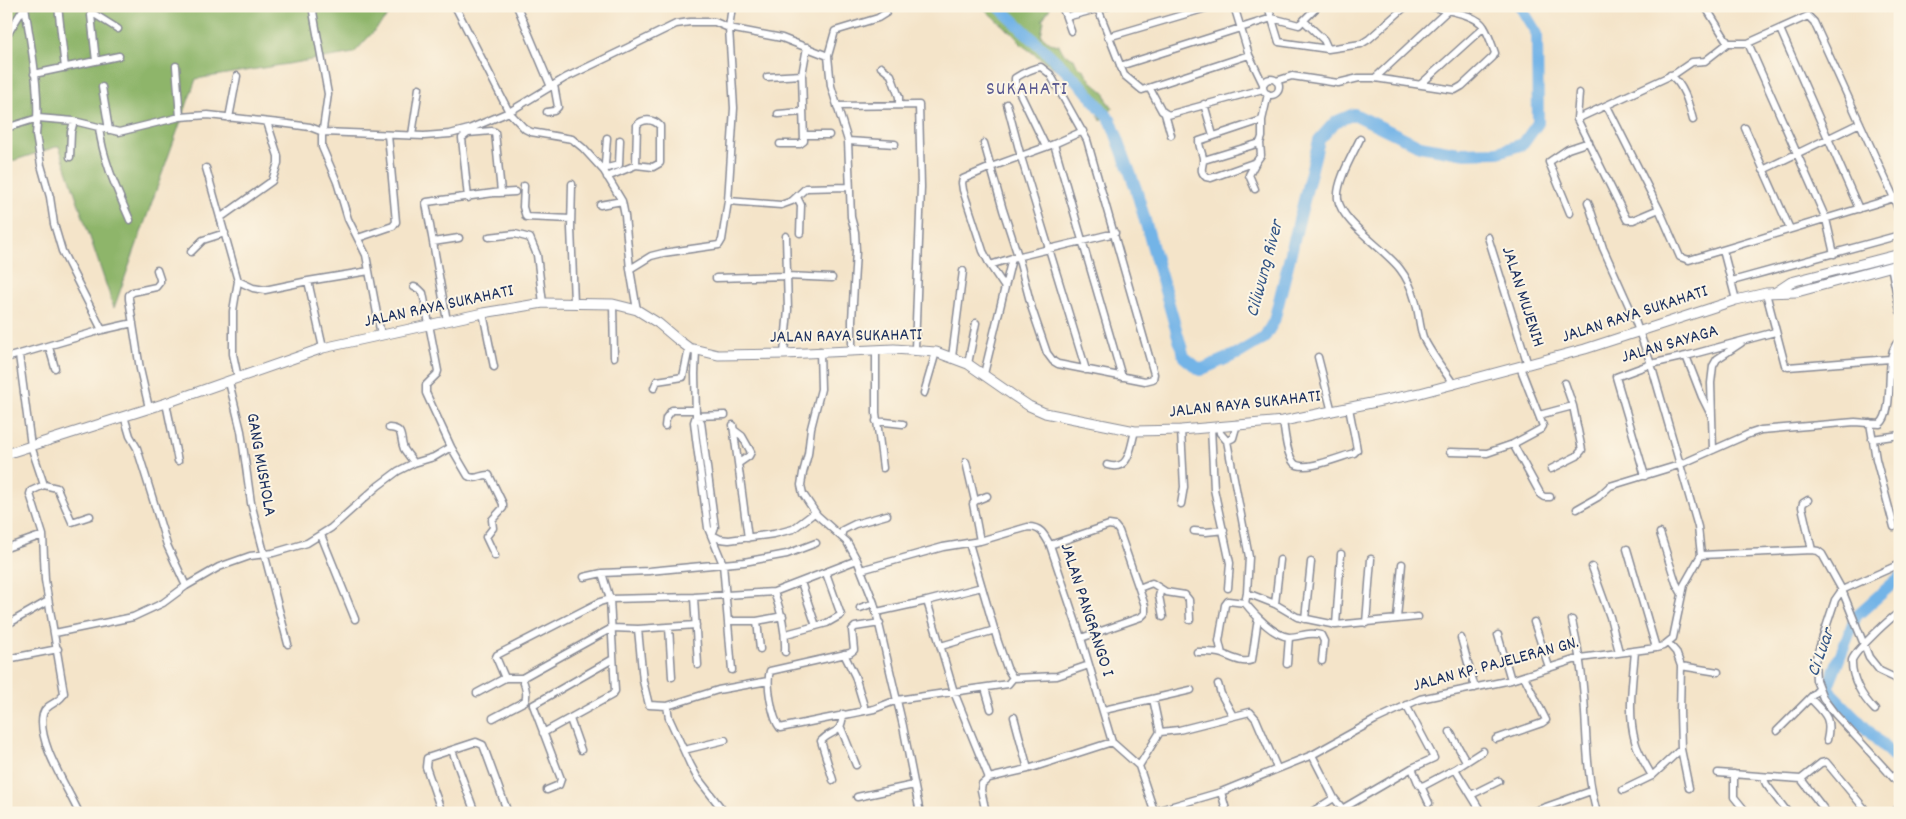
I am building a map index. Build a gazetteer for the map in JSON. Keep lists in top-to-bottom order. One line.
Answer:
{"streets":{"main road":["JALAN RAYA SUKAHATI"],"street":["JALAN MUJENIH","JALAN SAYAGA","GANG MUSHOLA","JALAN PANGRANGO I","JALAN KP. PAJELERAN GN."]},"crossings":[["JALAN MUJENIH","JALAN RAYA SUKAHATI"],["JALAN RAYA SUKAHATI","GANG MUSHOLA"]],"districts":["SUKAHATI"],"water":["Ciliwung River","Ci Luar"]}
